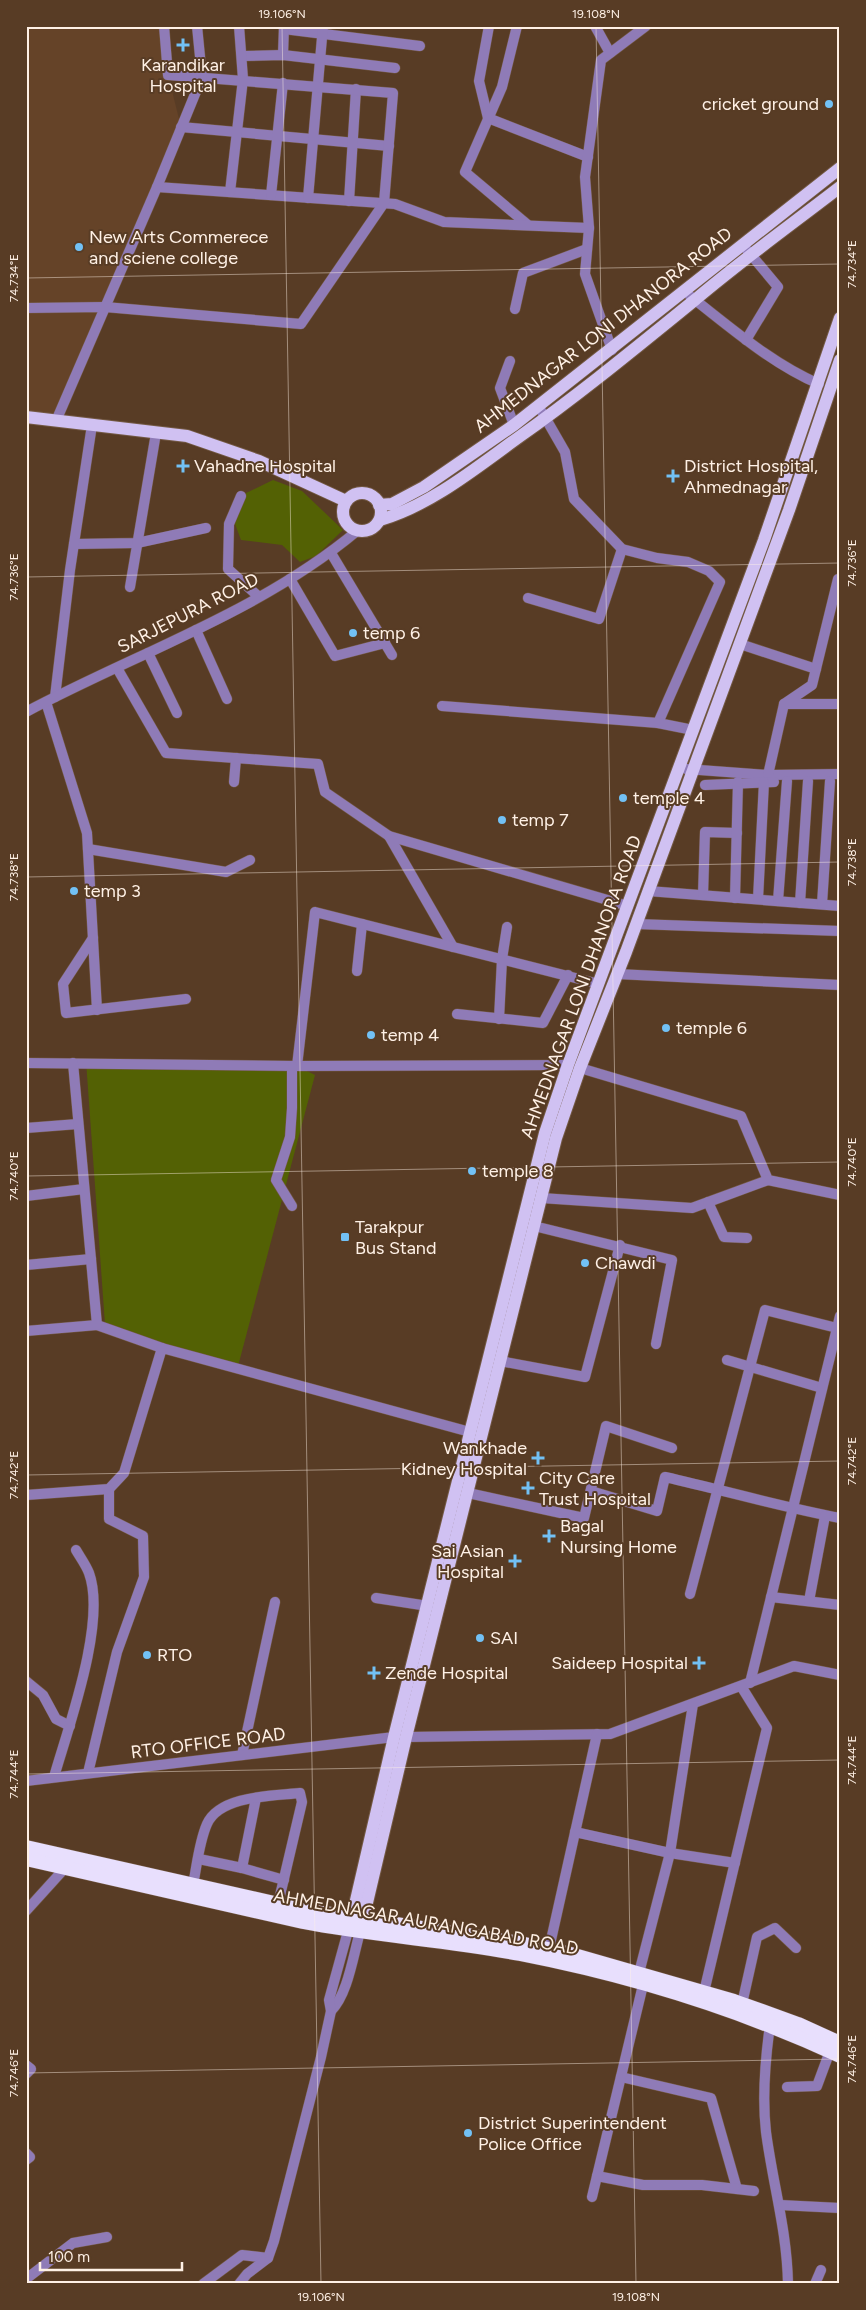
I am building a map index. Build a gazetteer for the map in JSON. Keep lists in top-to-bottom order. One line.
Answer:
{"streets":{"highway":["AHMEDNAGAR AURANGABAD ROAD"],"main road":["AHMEDNAGAR LONI DHANORA ROAD"],"street":["SARJEPURA ROAD","RTO OFFICE ROAD"]},"crossings":[["AHMEDNAGAR LONI DHANORA ROAD","SARJEPURA ROAD"],["AHMEDNAGAR LONI DHANORA ROAD","RTO OFFICE ROAD"],["AHMEDNAGAR LONI DHANORA ROAD","AHMEDNAGAR AURANGABAD ROAD"]],"places":{"health":["Karandikar Hospital","Vahadne Hospital","District Hospital, Ahmednagar","Wankhade Kidney Hospital","City Care Trust Hospital","Bagal Nursing Home","Sai Asian Hospital","Saideep Hospital","Zende Hospital"],"other":["cricket ground","New Arts Commerece and sciene college","temp 6","temple 4","temp 7","temp 3","temple 6","temp 4","temple 8","Chawdi","SAI","RTO","District Superintendent Police Office"],"transit":["Tarakpur Bus Stand"]},"scale_bar":"100 m","coordinates":["19.106°N","19.108°N","74.734°E","74.736°E","74.738°E","74.740°E","74.742°E","74.744°E","74.746°E"]}
